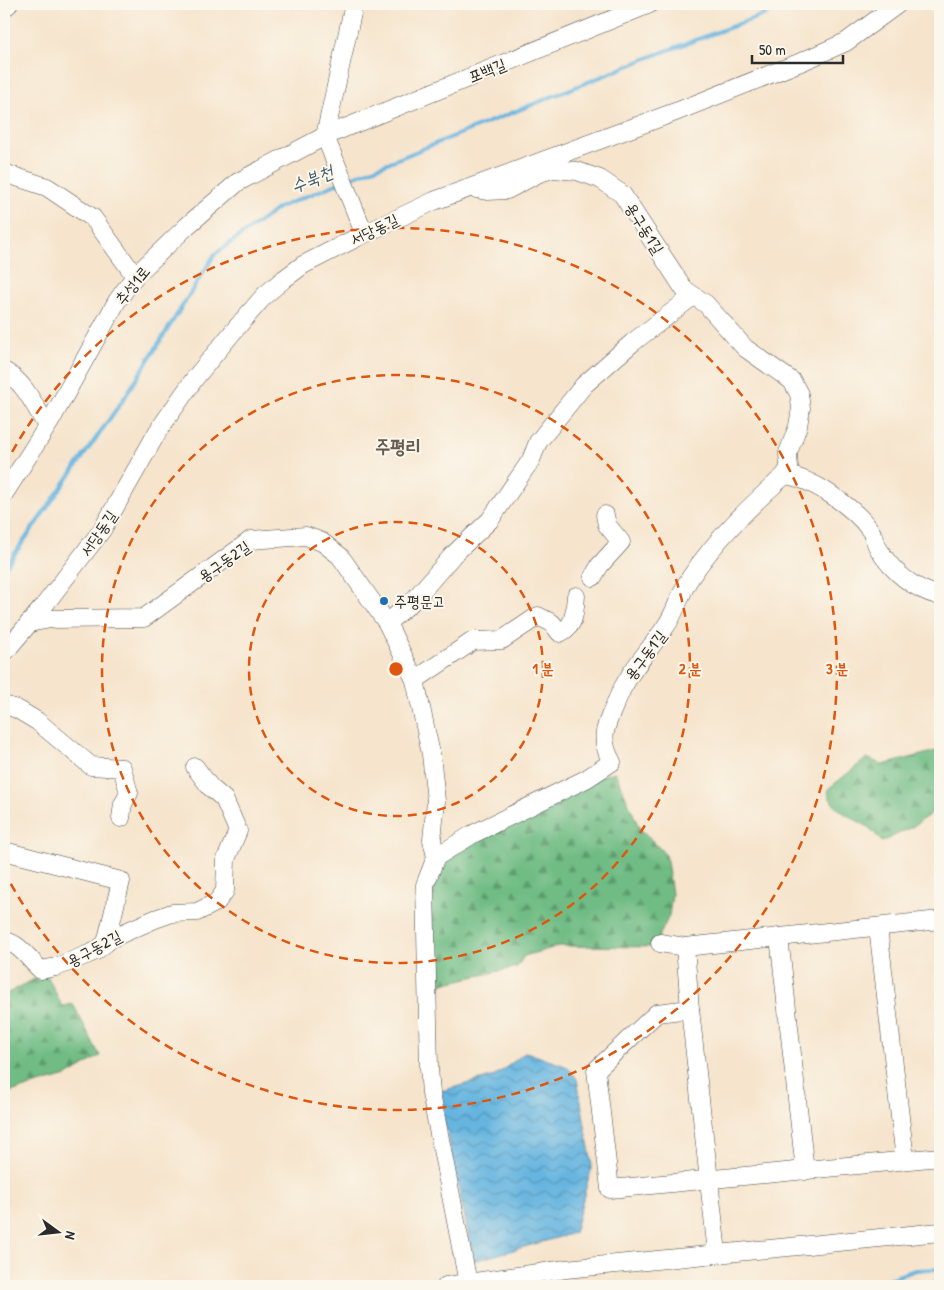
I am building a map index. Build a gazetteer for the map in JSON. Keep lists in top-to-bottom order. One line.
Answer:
{"streets":{"street":["포백길","용구동1길","서당동길","추성1로","용구동2길"]},"crossings":[["포백길","추성1로"],["용구동1길","서당동길"],["용구동1길","용구동2길"],["서당동길","용구동2길"]],"districts":["주평리"],"water":["수북천"],"places":["주평문고"],"scale_bar":"50 m","north":"right","rings":["1 분","2 분","3 분"]}
